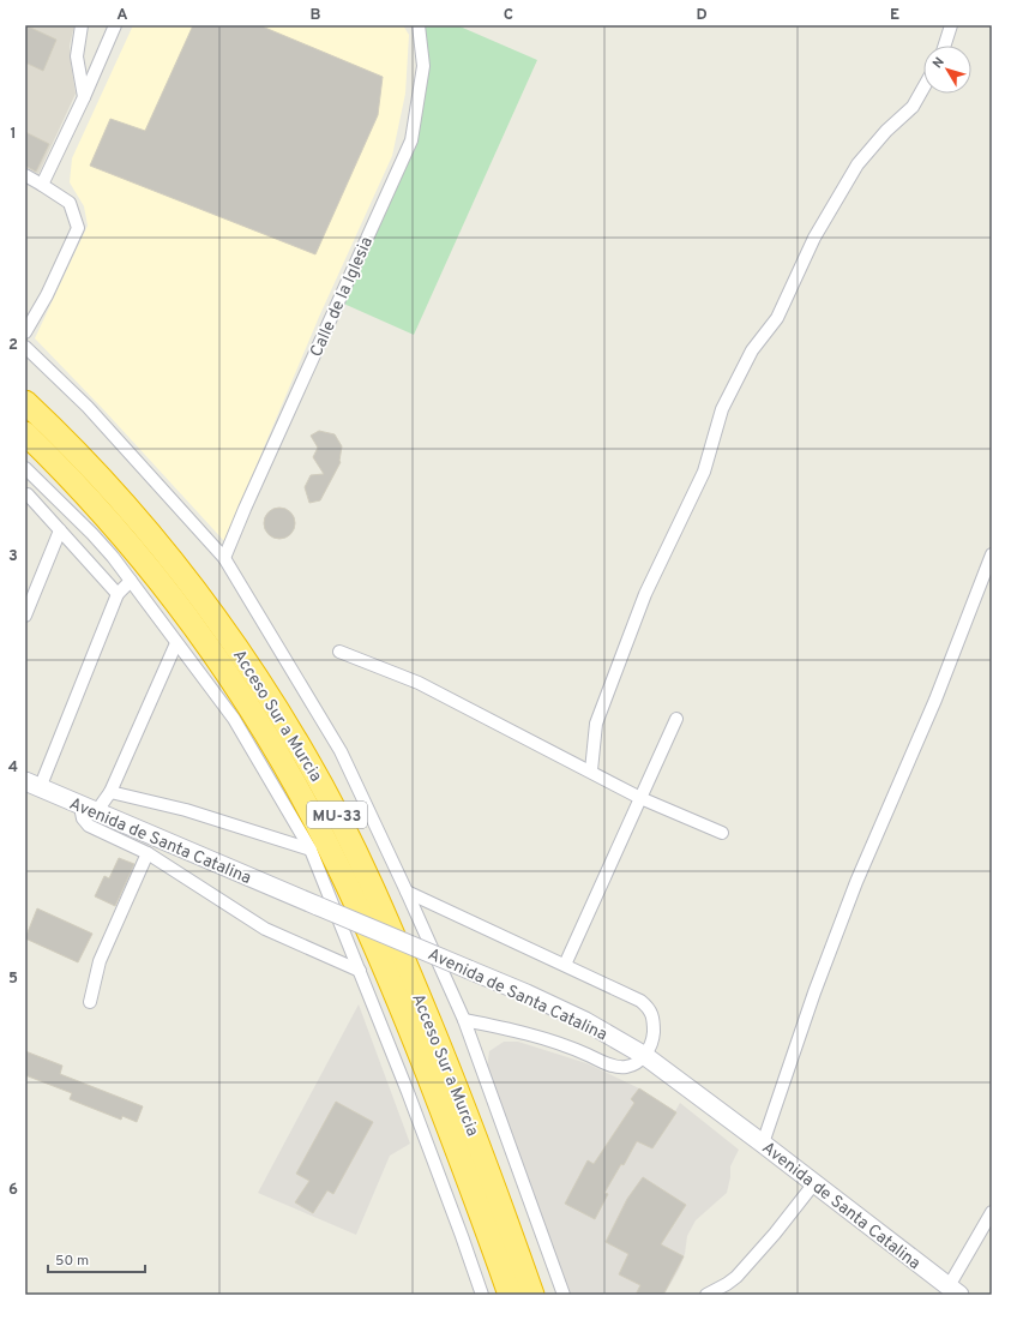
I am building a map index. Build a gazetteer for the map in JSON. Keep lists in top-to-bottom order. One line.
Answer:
{"streets":{"highway":["Acceso Sur a Murcia","MU-33"],"main road":["Avenida de Santa Catalina"],"street":["Calle de la Iglesia"]},"scale_bar":"50 m","north":"top left","grid":{"columns":["A","B","C","D","E"],"rows":["1","2","3","4","5","6"]}}
